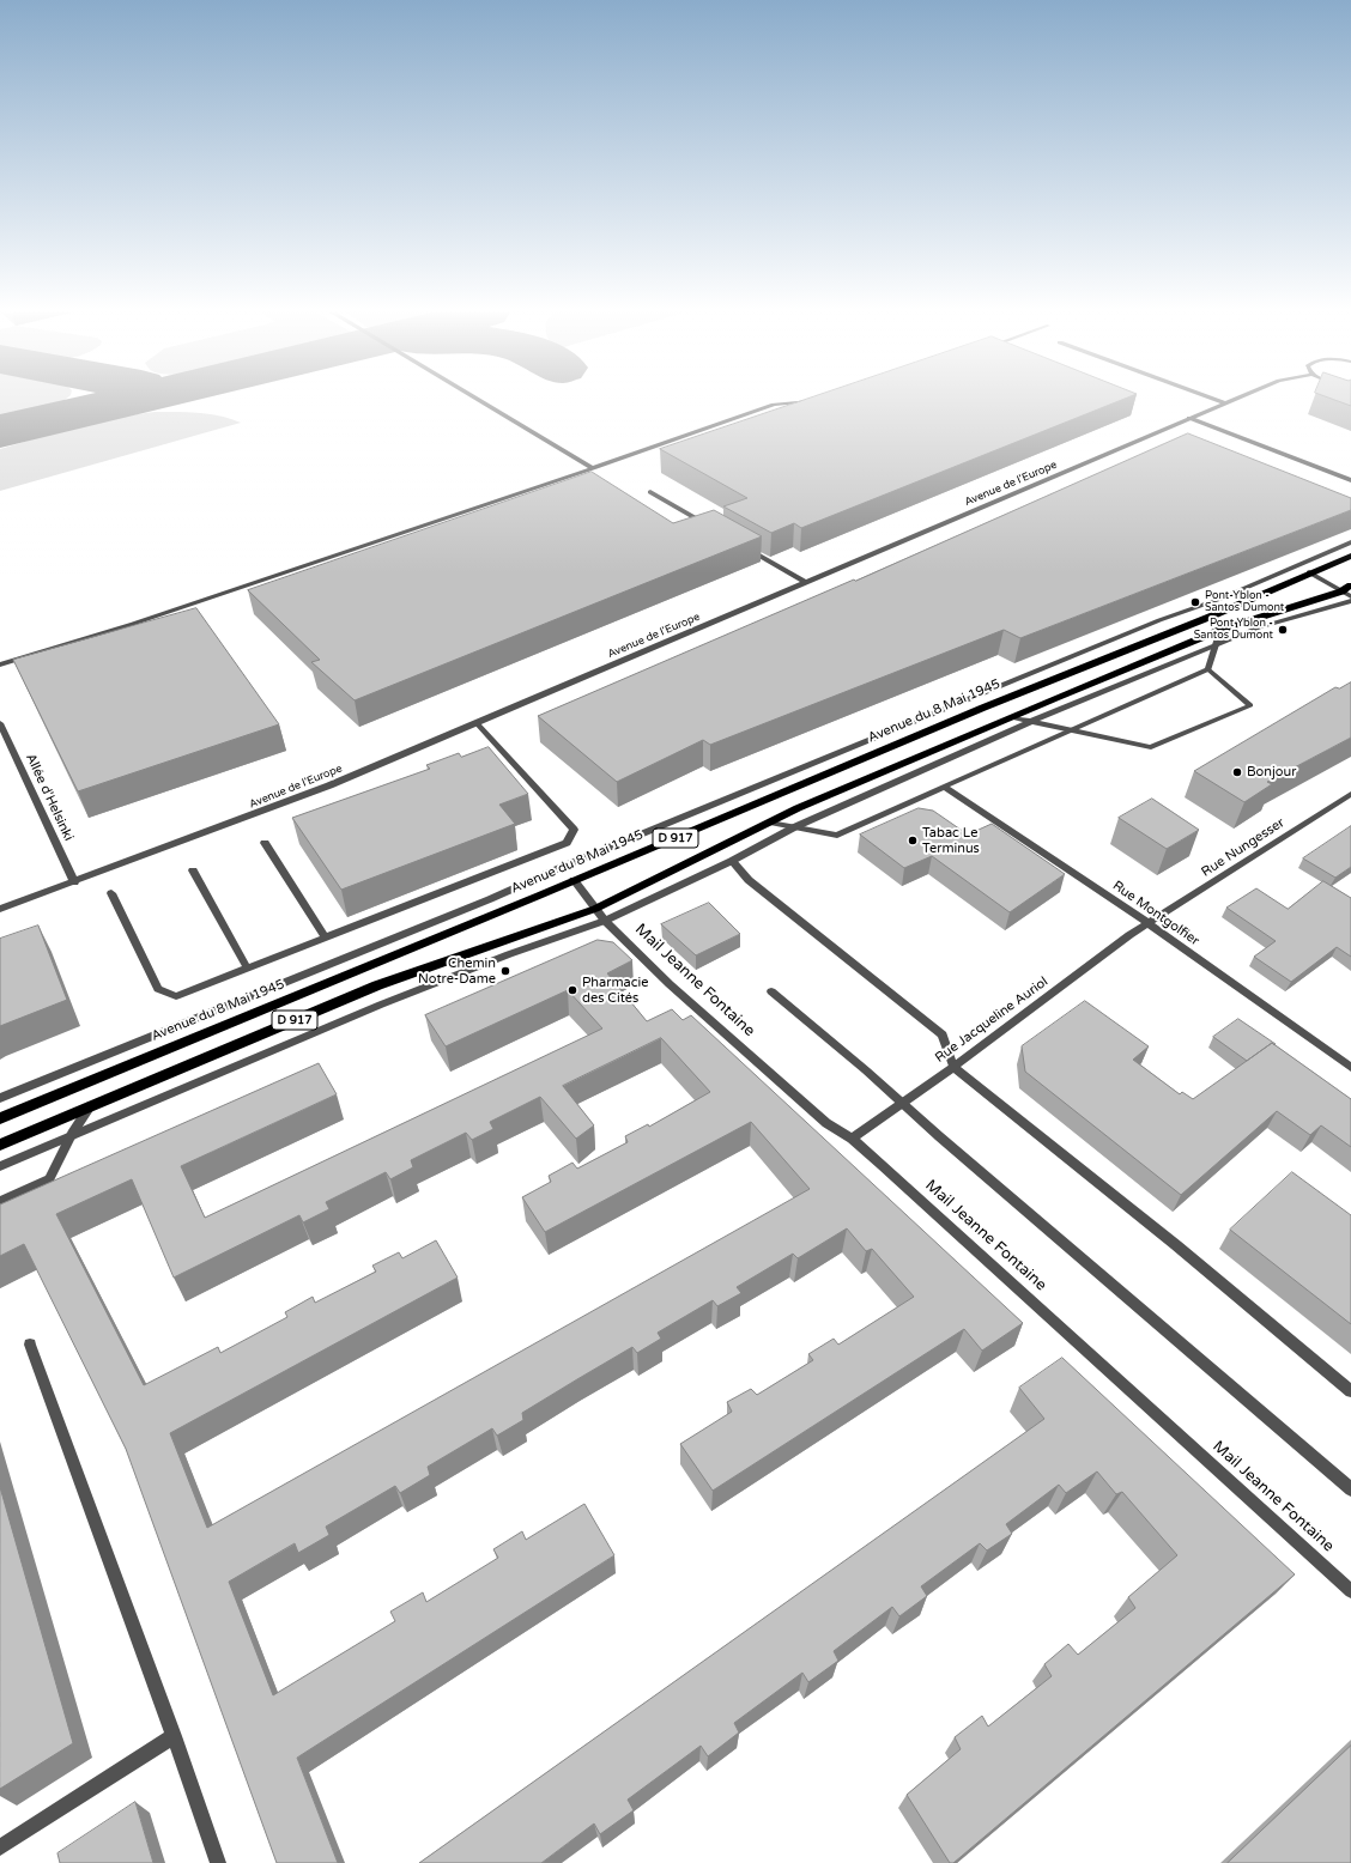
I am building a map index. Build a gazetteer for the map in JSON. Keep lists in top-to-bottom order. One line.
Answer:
{"streets":{"main road":["Avenue du 8 Mai 1945","D 917"],"street":["Avenue de l'Europe","Allée d'Helsinki","Rue Nungesser","Rue Montgolfier","Mail Jeanne Fontaine","Rue Jacqueline Auriol"]},"crossings":[["Avenue de l'Europe","Allée d'Helsinki"],["Avenue du 8 Mai 1945","Mail Jeanne Fontaine"],["D 917","Mail Jeanne Fontaine"],["Rue Nungesser","Rue Montgolfier"],["Rue Nungesser","Rue Jacqueline Auriol"],["Rue Montgolfier","Rue Jacqueline Auriol"],["Mail Jeanne Fontaine","Rue Jacqueline Auriol"]],"places":["Pont-Yblon - Santos Dumont","Pont Yblon - Santos Dumont","Bonjour","Tabac Le Terminus","Chemin Notre-Dame","Pharmacie des Cités"]}
